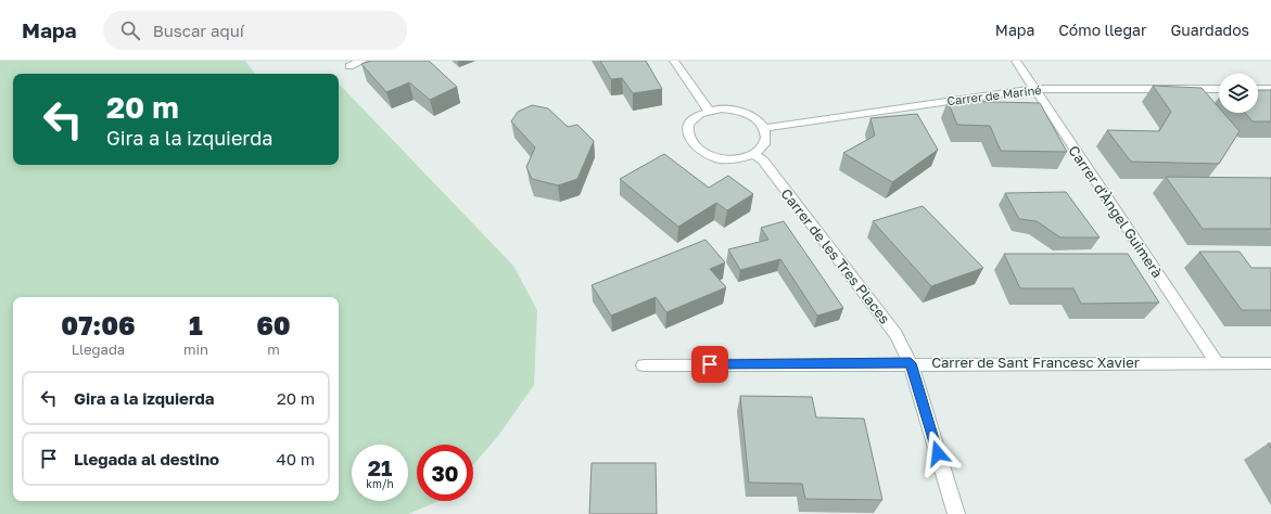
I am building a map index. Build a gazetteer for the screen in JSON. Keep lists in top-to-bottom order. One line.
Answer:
{"streets":{"street":["Carrer de Mariné","Carrer d'Àngel Guimerà","Carrer de les Tres Places","Carrer de Sant Francesc Xavier"]},"crossings":[["Carrer de Mariné","Carrer d'Àngel Guimerà"],["Carrer de Mariné","Carrer de les Tres Places"],["Carrer d'Àngel Guimerà","Carrer de Sant Francesc Xavier"],["Carrer de les Tres Places","Carrer de Sant Francesc Xavier"]],"page":{"header":"Mapa","search":"Buscar aquí","nav":["Mapa","Cómo llegar","Guardados"],"turn":["20 m","Gira a la izquierda"],"eta":["07:06","Llegada","1","min","60","m"],"list":[{"name":"Gira a la izquierda","value":"20 m"},{"name":"Llegada al destino","value":"40 m"}],"speed":"21 km/h","limit":"30"}}
